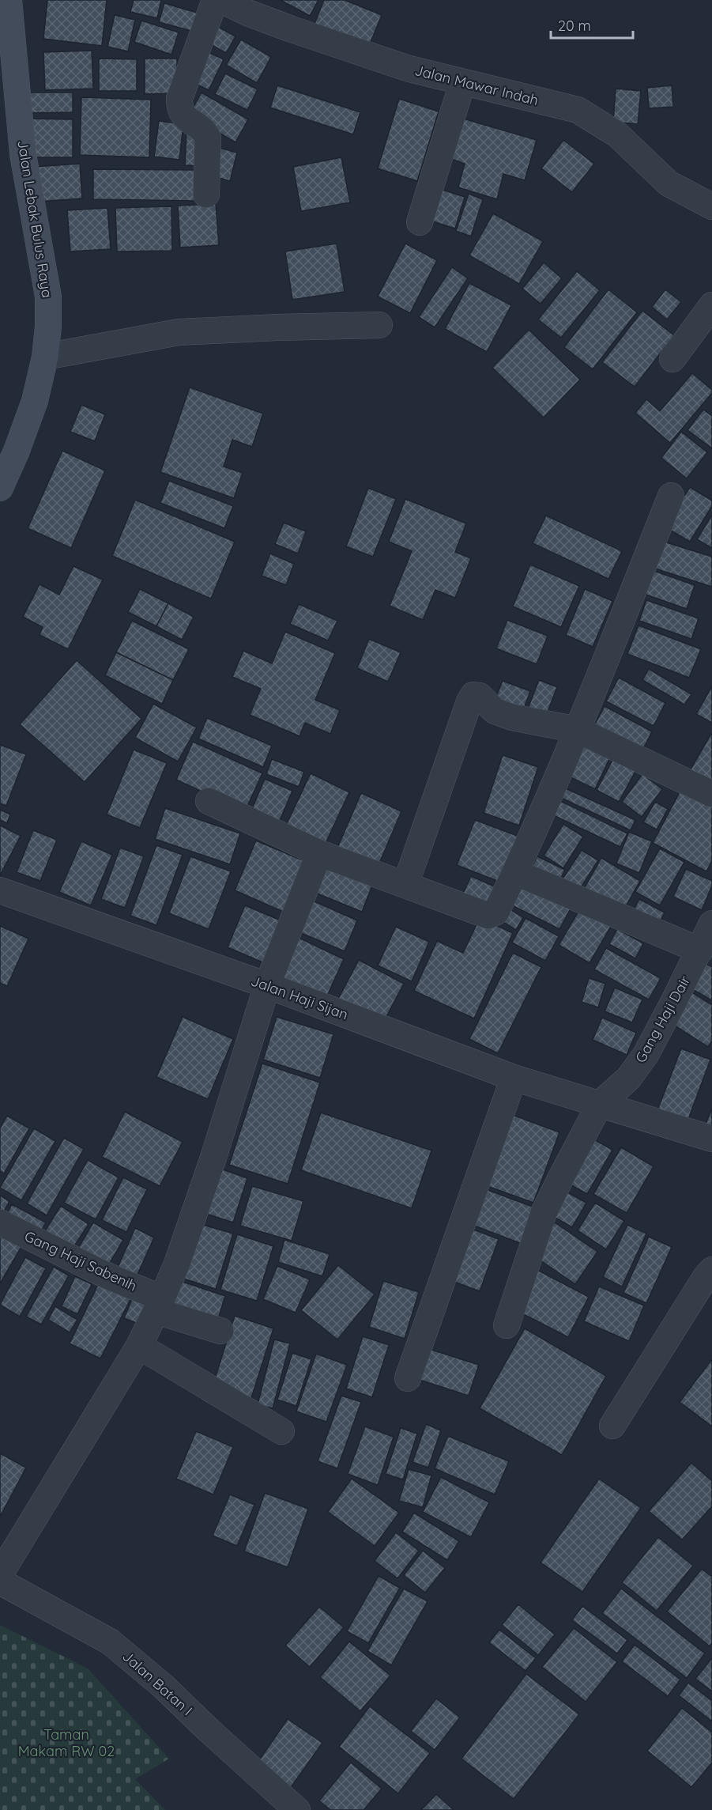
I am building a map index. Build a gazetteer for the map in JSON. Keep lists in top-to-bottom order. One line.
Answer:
{"streets":{"main road":["Jalan Lebak Bulus Raya"],"street":["Jalan Mawar Indah","Jalan Haji Sijan","Gang Haji Dair","Gang Haji Sabenih","Jalan Batan I"]},"crossings":[["Jalan Haji Sijan","Gang Haji Dair"]],"parks":["Taman Makam RW 02"],"scale_bar":"20 m"}
